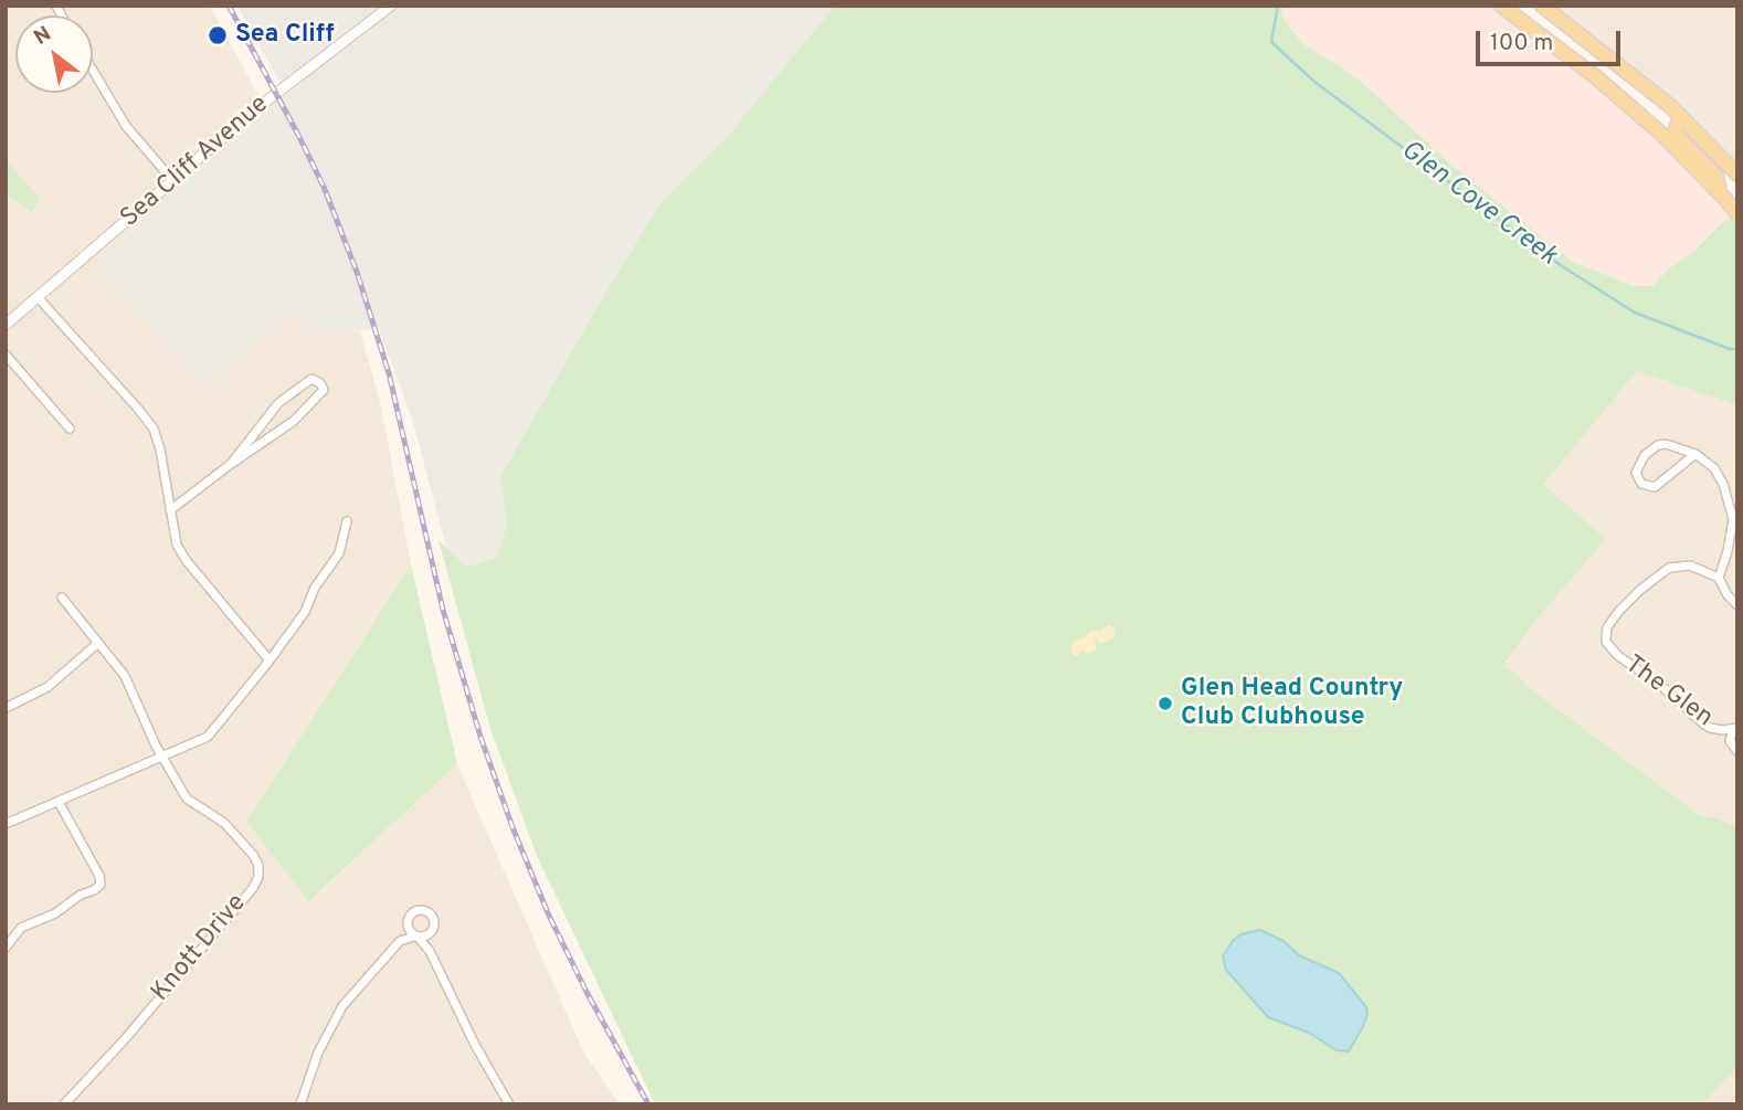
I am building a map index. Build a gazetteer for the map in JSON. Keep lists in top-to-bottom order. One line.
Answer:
{"streets":{"street":["Sea Cliff Avenue","The Glen","Knott Drive"]},"water":["Glen Cove Creek"],"places":["Sea Cliff","Glen Head Country Club Clubhouse"],"scale_bar":"100 m","north":"top left"}
